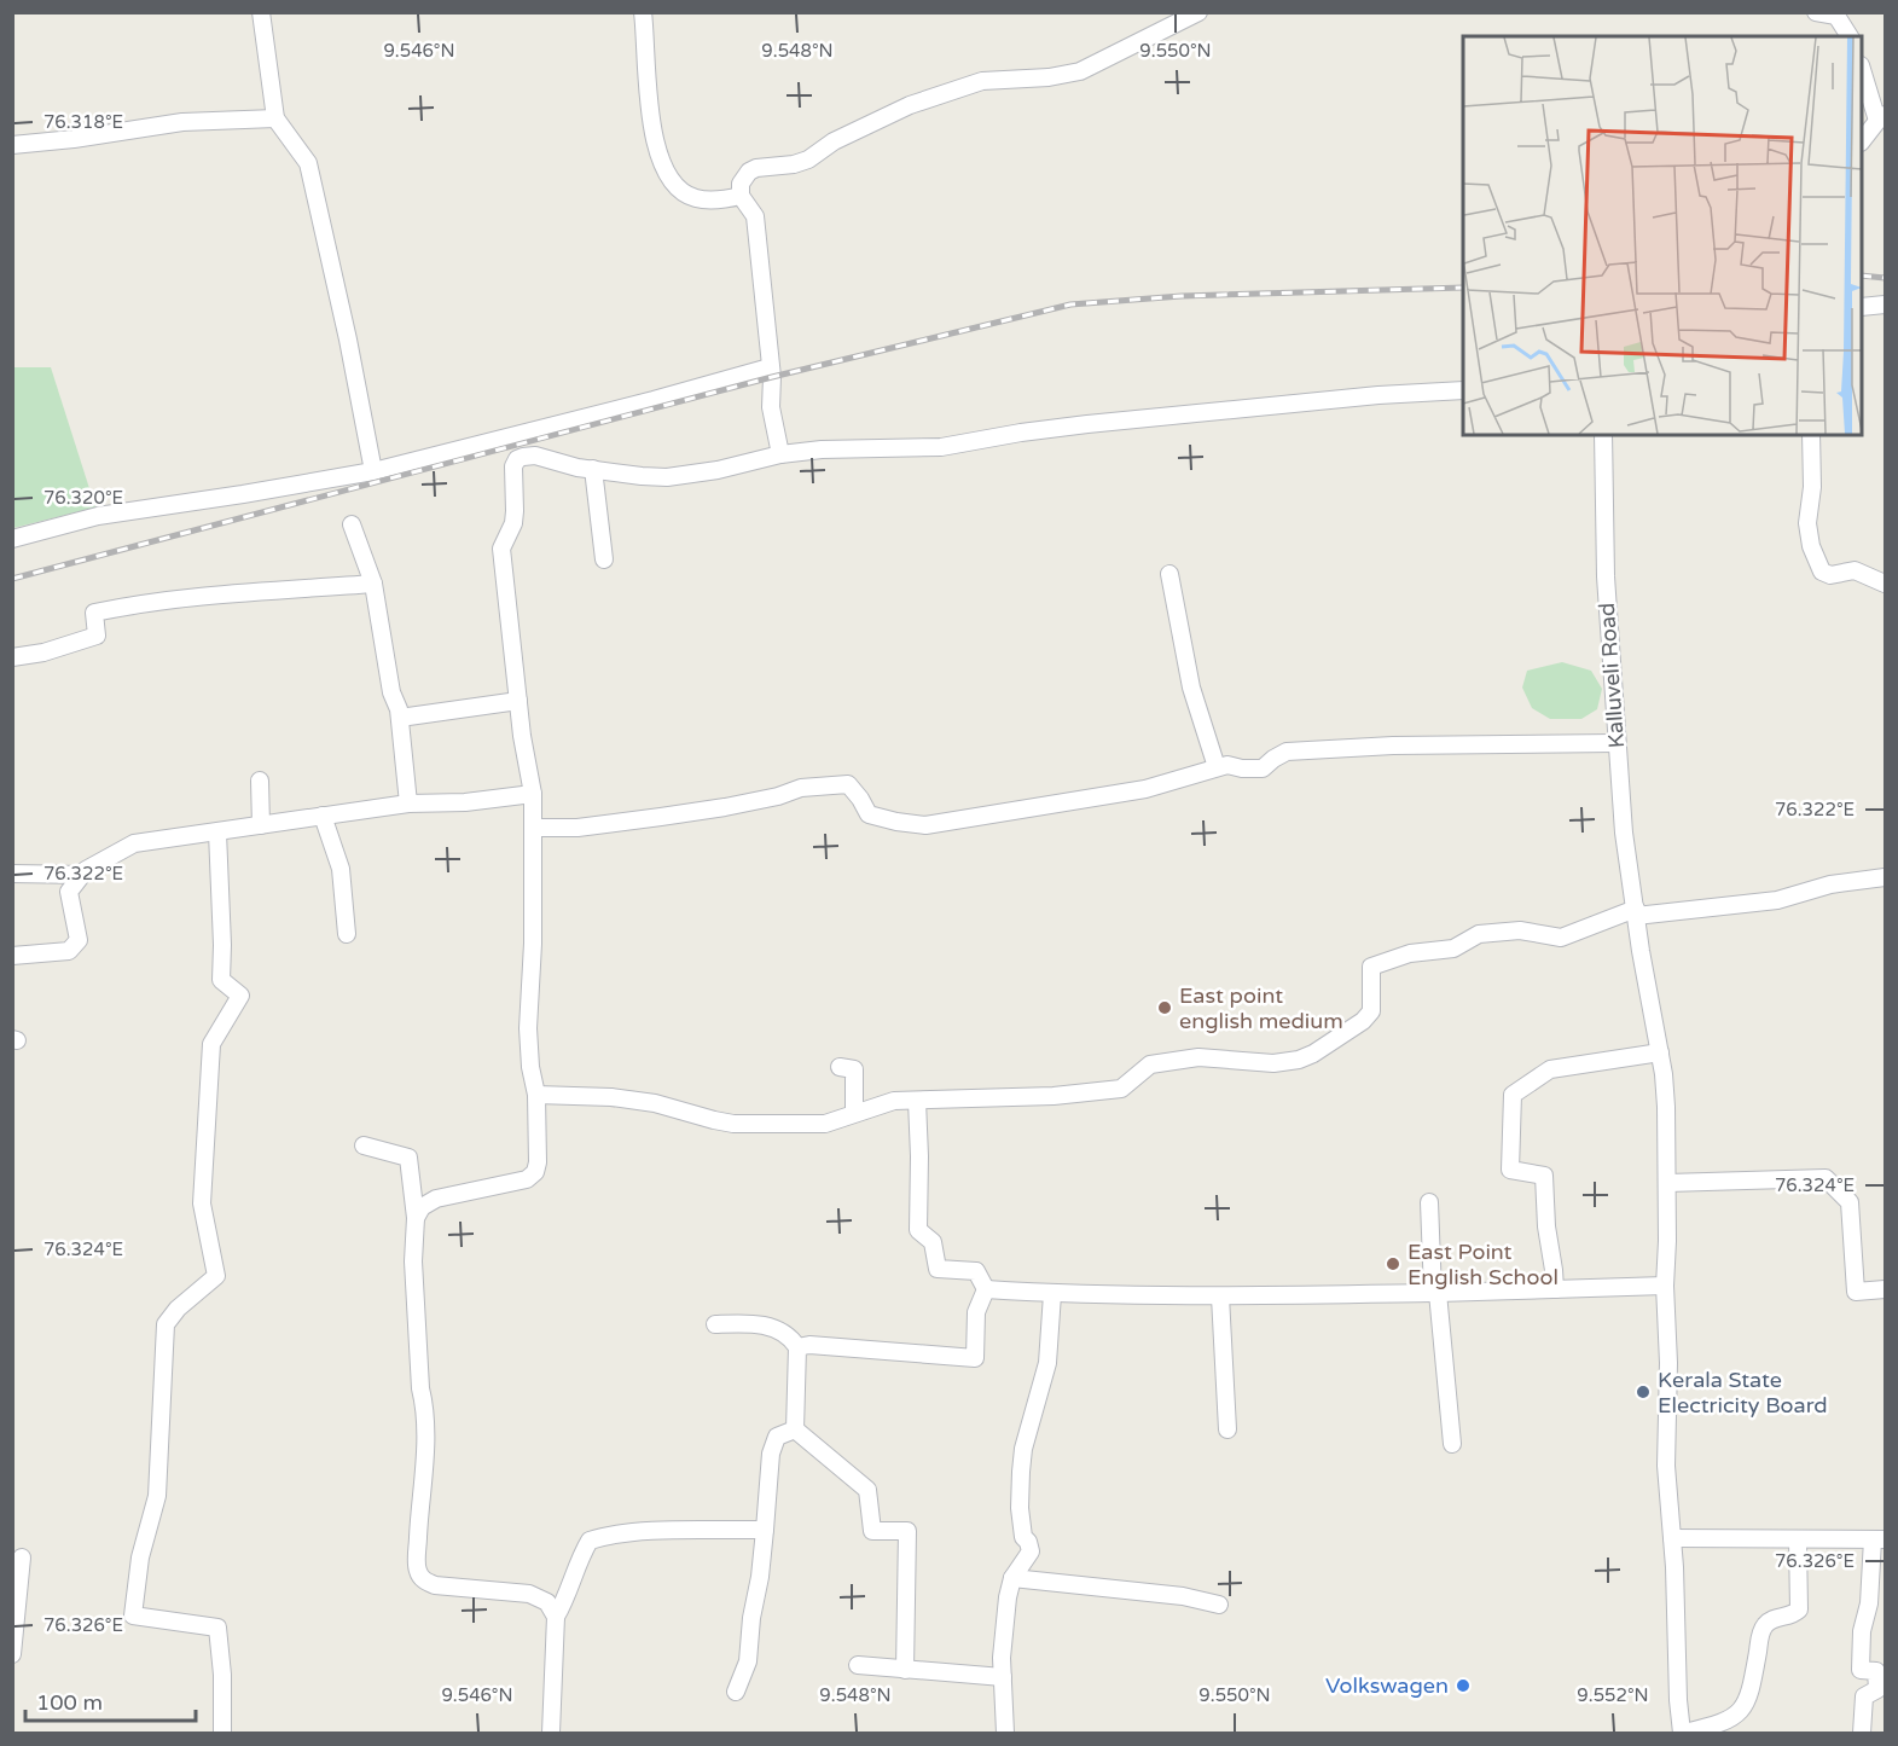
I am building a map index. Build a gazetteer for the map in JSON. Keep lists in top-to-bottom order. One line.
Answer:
{"streets":{"street":["Kalluveli Road"]},"places":["East point english medium","East Point English School","Kerala State Electricity Board","Volkswagen"],"scale_bar":"100 m","coordinates":["9.546°N","9.548°N","9.550°N","76.318°E","76.320°E","76.322°E","76.324°E","76.326°E","9.552°N"]}
